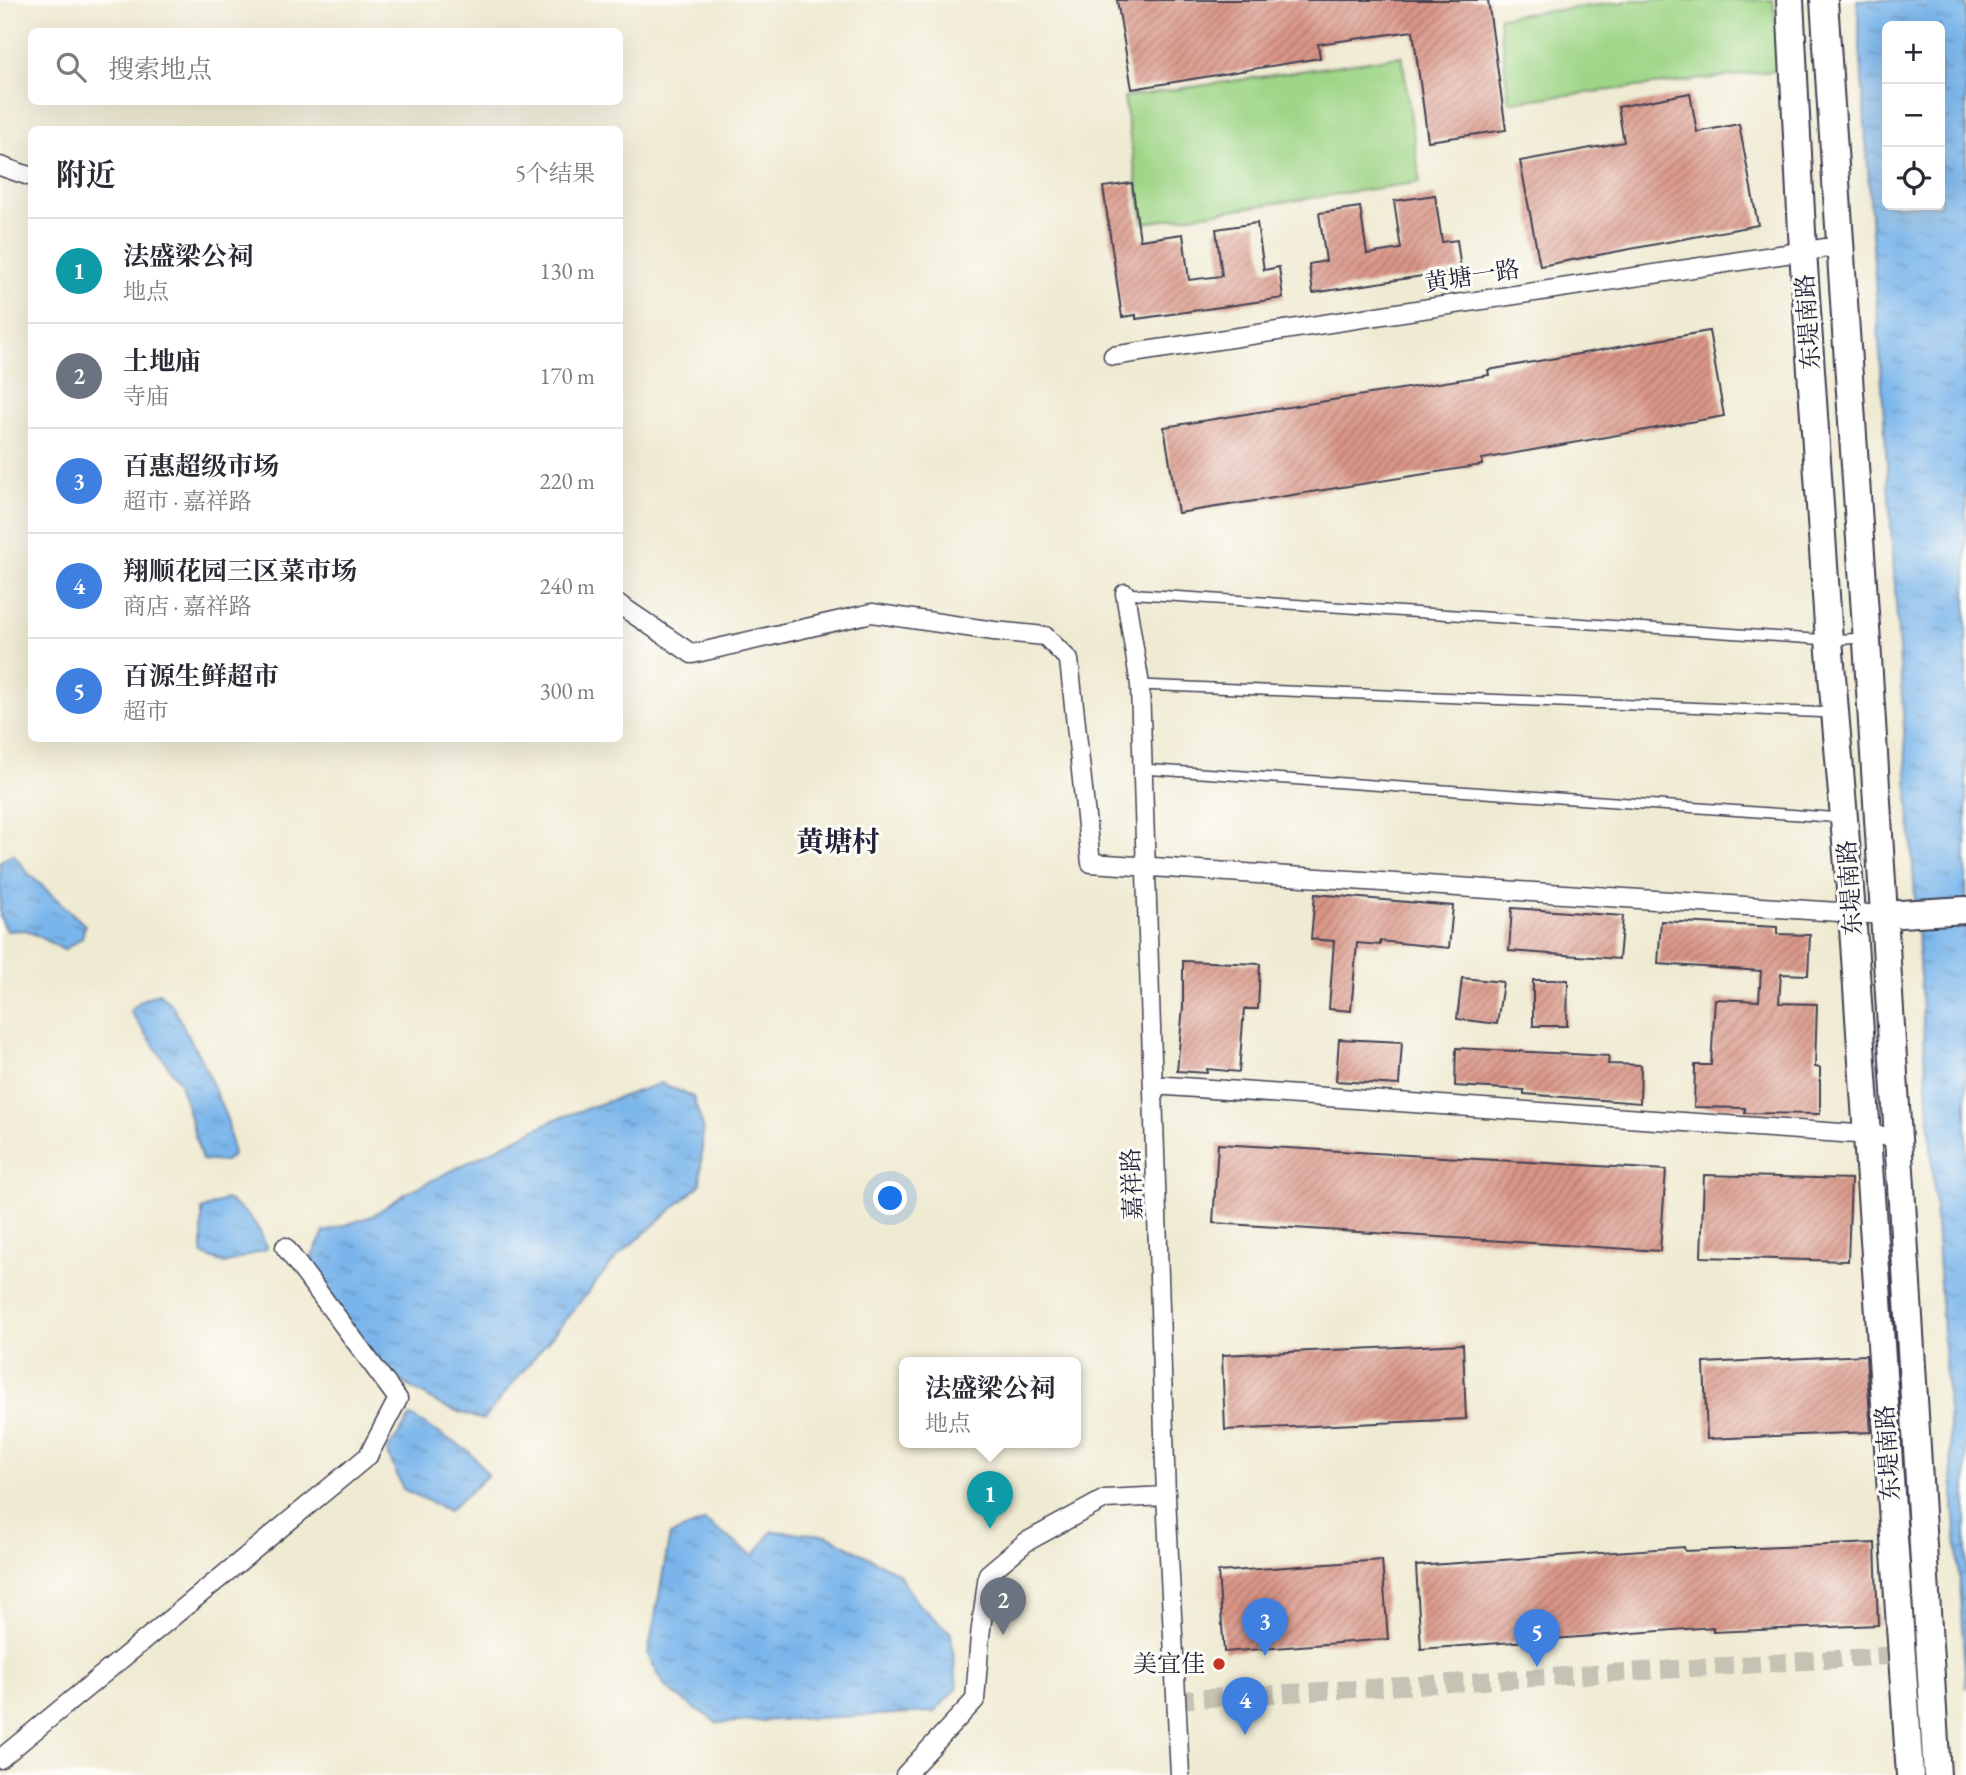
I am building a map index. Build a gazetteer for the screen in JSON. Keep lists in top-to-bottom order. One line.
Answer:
{"streets":{"main road":["东堤南路"],"street":["黄塘一路","嘉祥路"]},"crossings":[["黄塘一路","东堤南路"]],"districts":["黄塘村"],"places":["美宜佳"],"page":{"map_buttons":["+","−"],"search":"搜索地点","heading":["附近","5个结果"],"list":[{"mark":"1","name":"法盛梁公祠","note":"地点","value":"130 m"},{"mark":"2","name":"土地庙","note":"寺庙","value":"170 m"},{"mark":"3","name":"百惠超级市场","note":"超市 · 嘉祥路","value":"220 m"},{"mark":"4","name":"翔顺花园三区菜市场","note":"商店 · 嘉祥路","value":"240 m"},{"mark":"5","name":"百源生鲜超市","note":"超市","value":"300 m"}],"popup":["法盛梁公祠","地点"],"pins":["1","2","3","5","4"]}}
